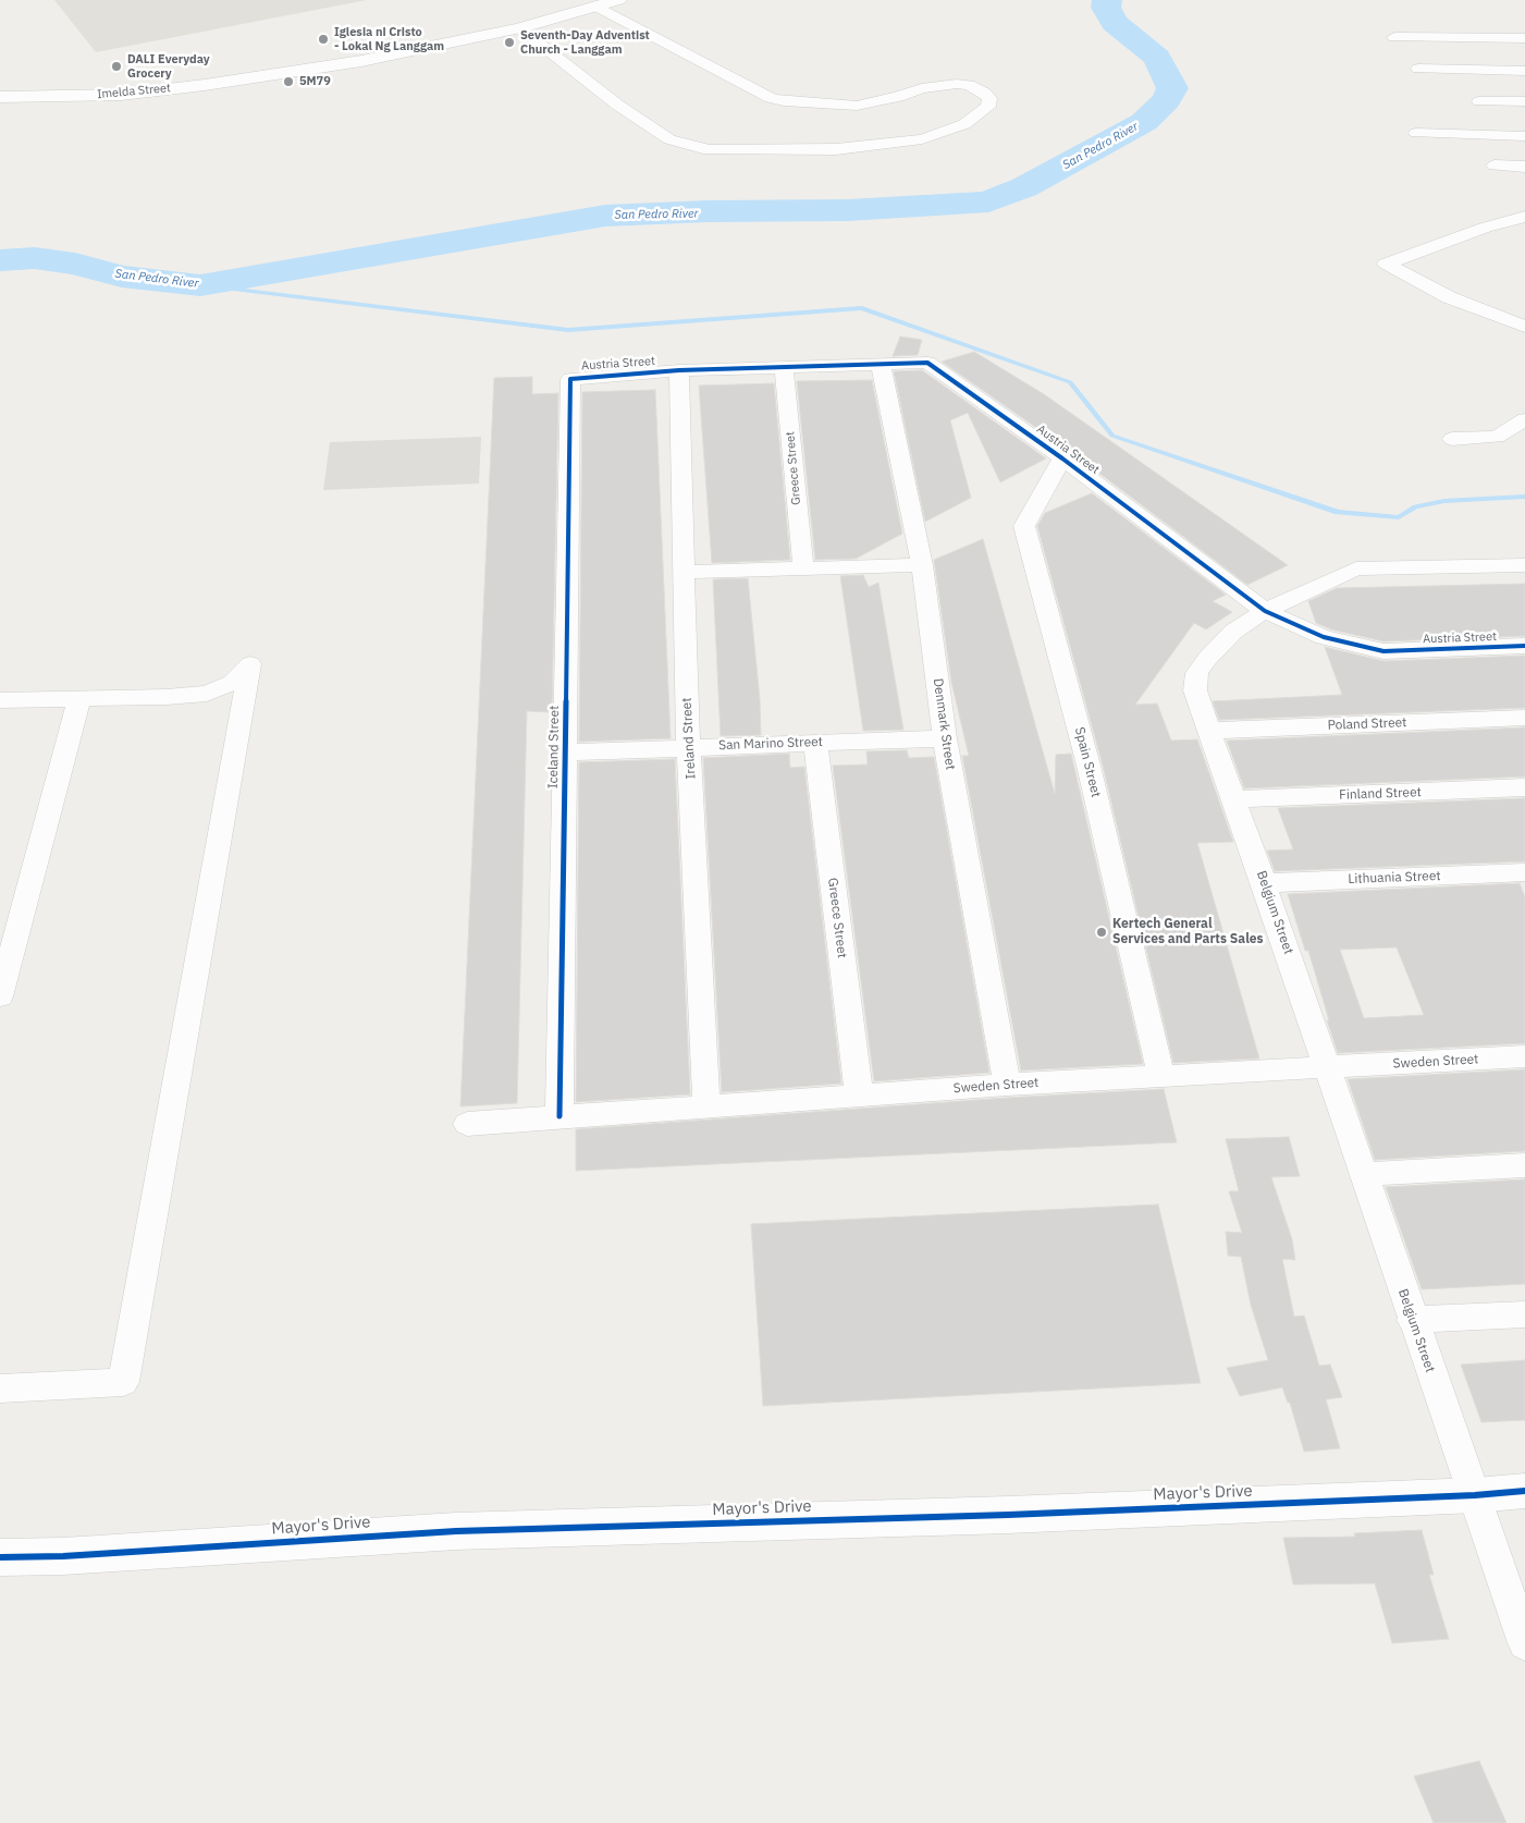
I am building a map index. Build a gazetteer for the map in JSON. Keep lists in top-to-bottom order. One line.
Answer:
{"streets":{"street":["Imelda Street","Austria Street","Greece Street","Denmark Street","Poland Street","Ireland Street","San Marino Street","Iceland Street","Spain Street","Finland Street","Lithuania Street","Belgium Street","Sweden Street","Mayor's Drive"]},"crossings":[["Austria Street","Greece Street"],["Austria Street","Denmark Street"],["Austria Street","Ireland Street"],["Austria Street","Iceland Street"],["Austria Street","Spain Street"],["Austria Street","Belgium Street"],["Greece Street","San Marino Street"],["Greece Street","Sweden Street"],["Denmark Street","San Marino Street"],["Denmark Street","Sweden Street"],["Poland Street","Belgium Street"],["Ireland Street","San Marino Street"],["Ireland Street","Sweden Street"],["San Marino Street","Iceland Street"],["Iceland Street","Sweden Street"],["Spain Street","Sweden Street"],["Finland Street","Belgium Street"],["Lithuania Street","Belgium Street"],["Belgium Street","Sweden Street"],["Belgium Street","Mayor's Drive"]],"water":["San Pedro River"],"places":["Iglesia ni Cristo - Lokal Ng Langgam","Seventh-Day Adventist Church - Langgam","DALI Everyday Grocery","5M79","Kertech General Services and Parts Sales"]}
